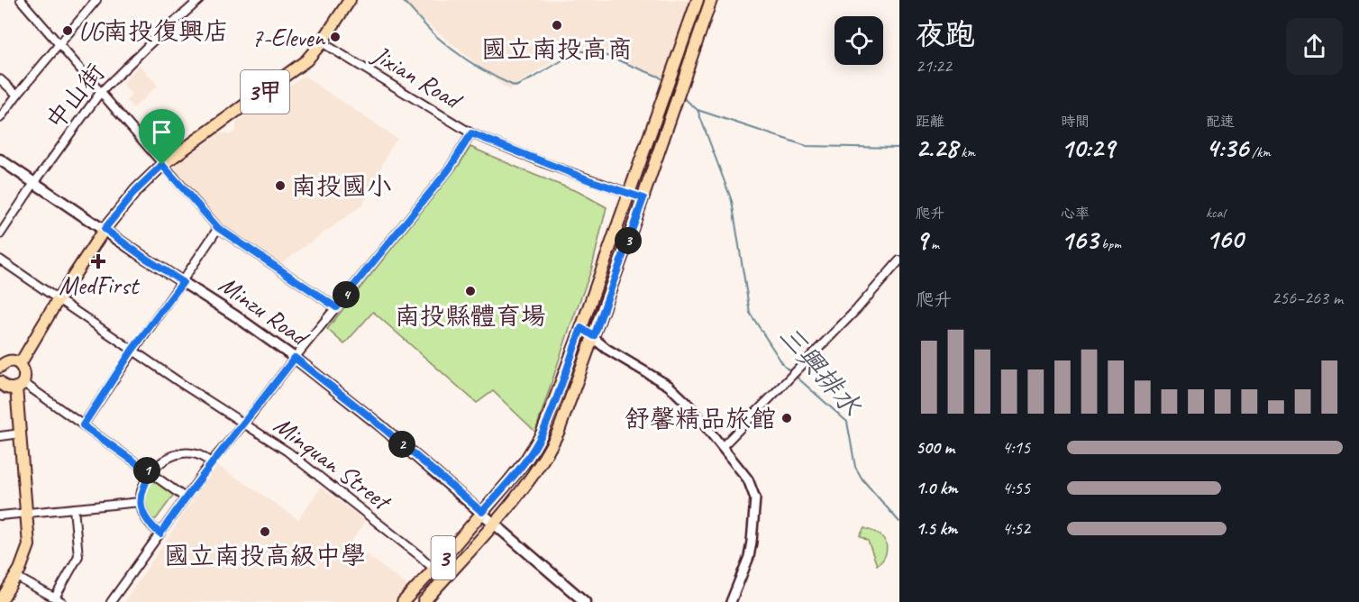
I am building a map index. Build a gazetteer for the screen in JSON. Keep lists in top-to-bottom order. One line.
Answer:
{"streets":{"main road":["3甲","Minzu Road","3"],"street":["Jixian Road","中山街","Minquan Street"]},"crossings":[["Jixian Road","3甲"],["Jixian Road","3"],["3甲","Minzu Road"],["3甲","Minquan Street"],["中山街","Minzu Road"],["Minzu Road","3"],["Minquan Street","3"]],"water":["三興排水"],"places":{"other":["國立南投高商","UG南投復興店","7-Eleven","南投國小","南投縣體育場","舒馨精品旅館","國立南投高級中學"],"health":["MedFirst"]},"page":{"heading":["夜跑","21:22"],"stats":[["距離","2.28 km"],["時間","10:29"],["配速","4:36 /km"],["爬升","9 m"],["心率","163 bpm"],["kcal","160"]],"pins":["3","4","2","1"],"chart":["爬升","256–263 m"],"list":[{"name":"500 m","note":"4:15"},{"name":"1.0 km","note":"4:55"},{"name":"1.5 km","note":"4:52"}]}}
